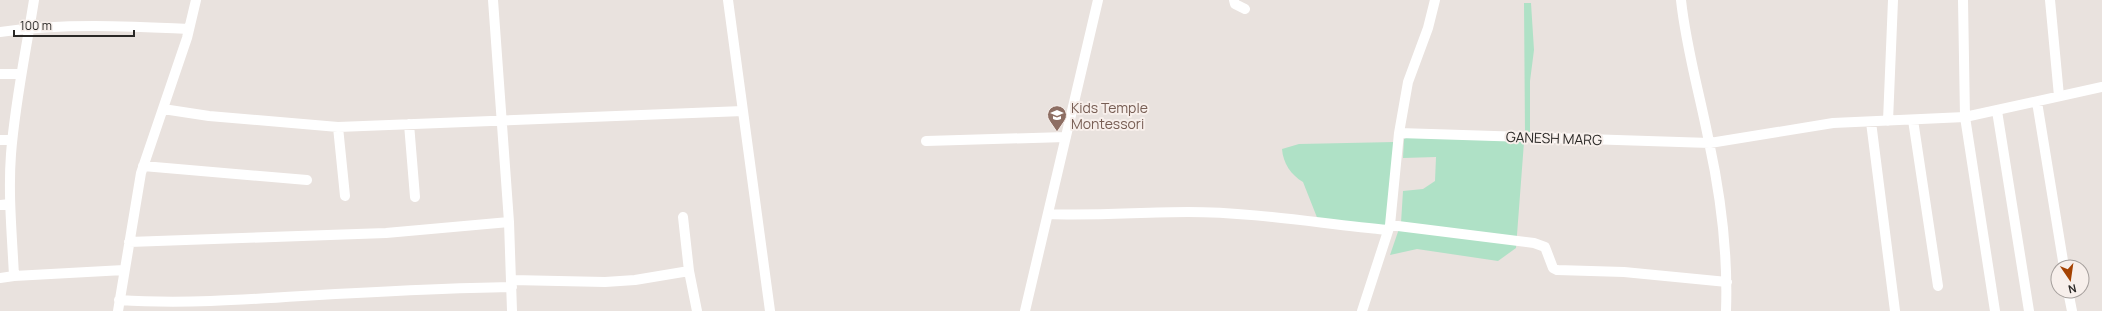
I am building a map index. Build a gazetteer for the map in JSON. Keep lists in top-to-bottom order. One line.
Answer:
{"streets":{"street":["GANESH MARG"]},"places":{"school or university":["Kids Temple Montessori"]},"scale_bar":"100 m","north":"bottom"}
